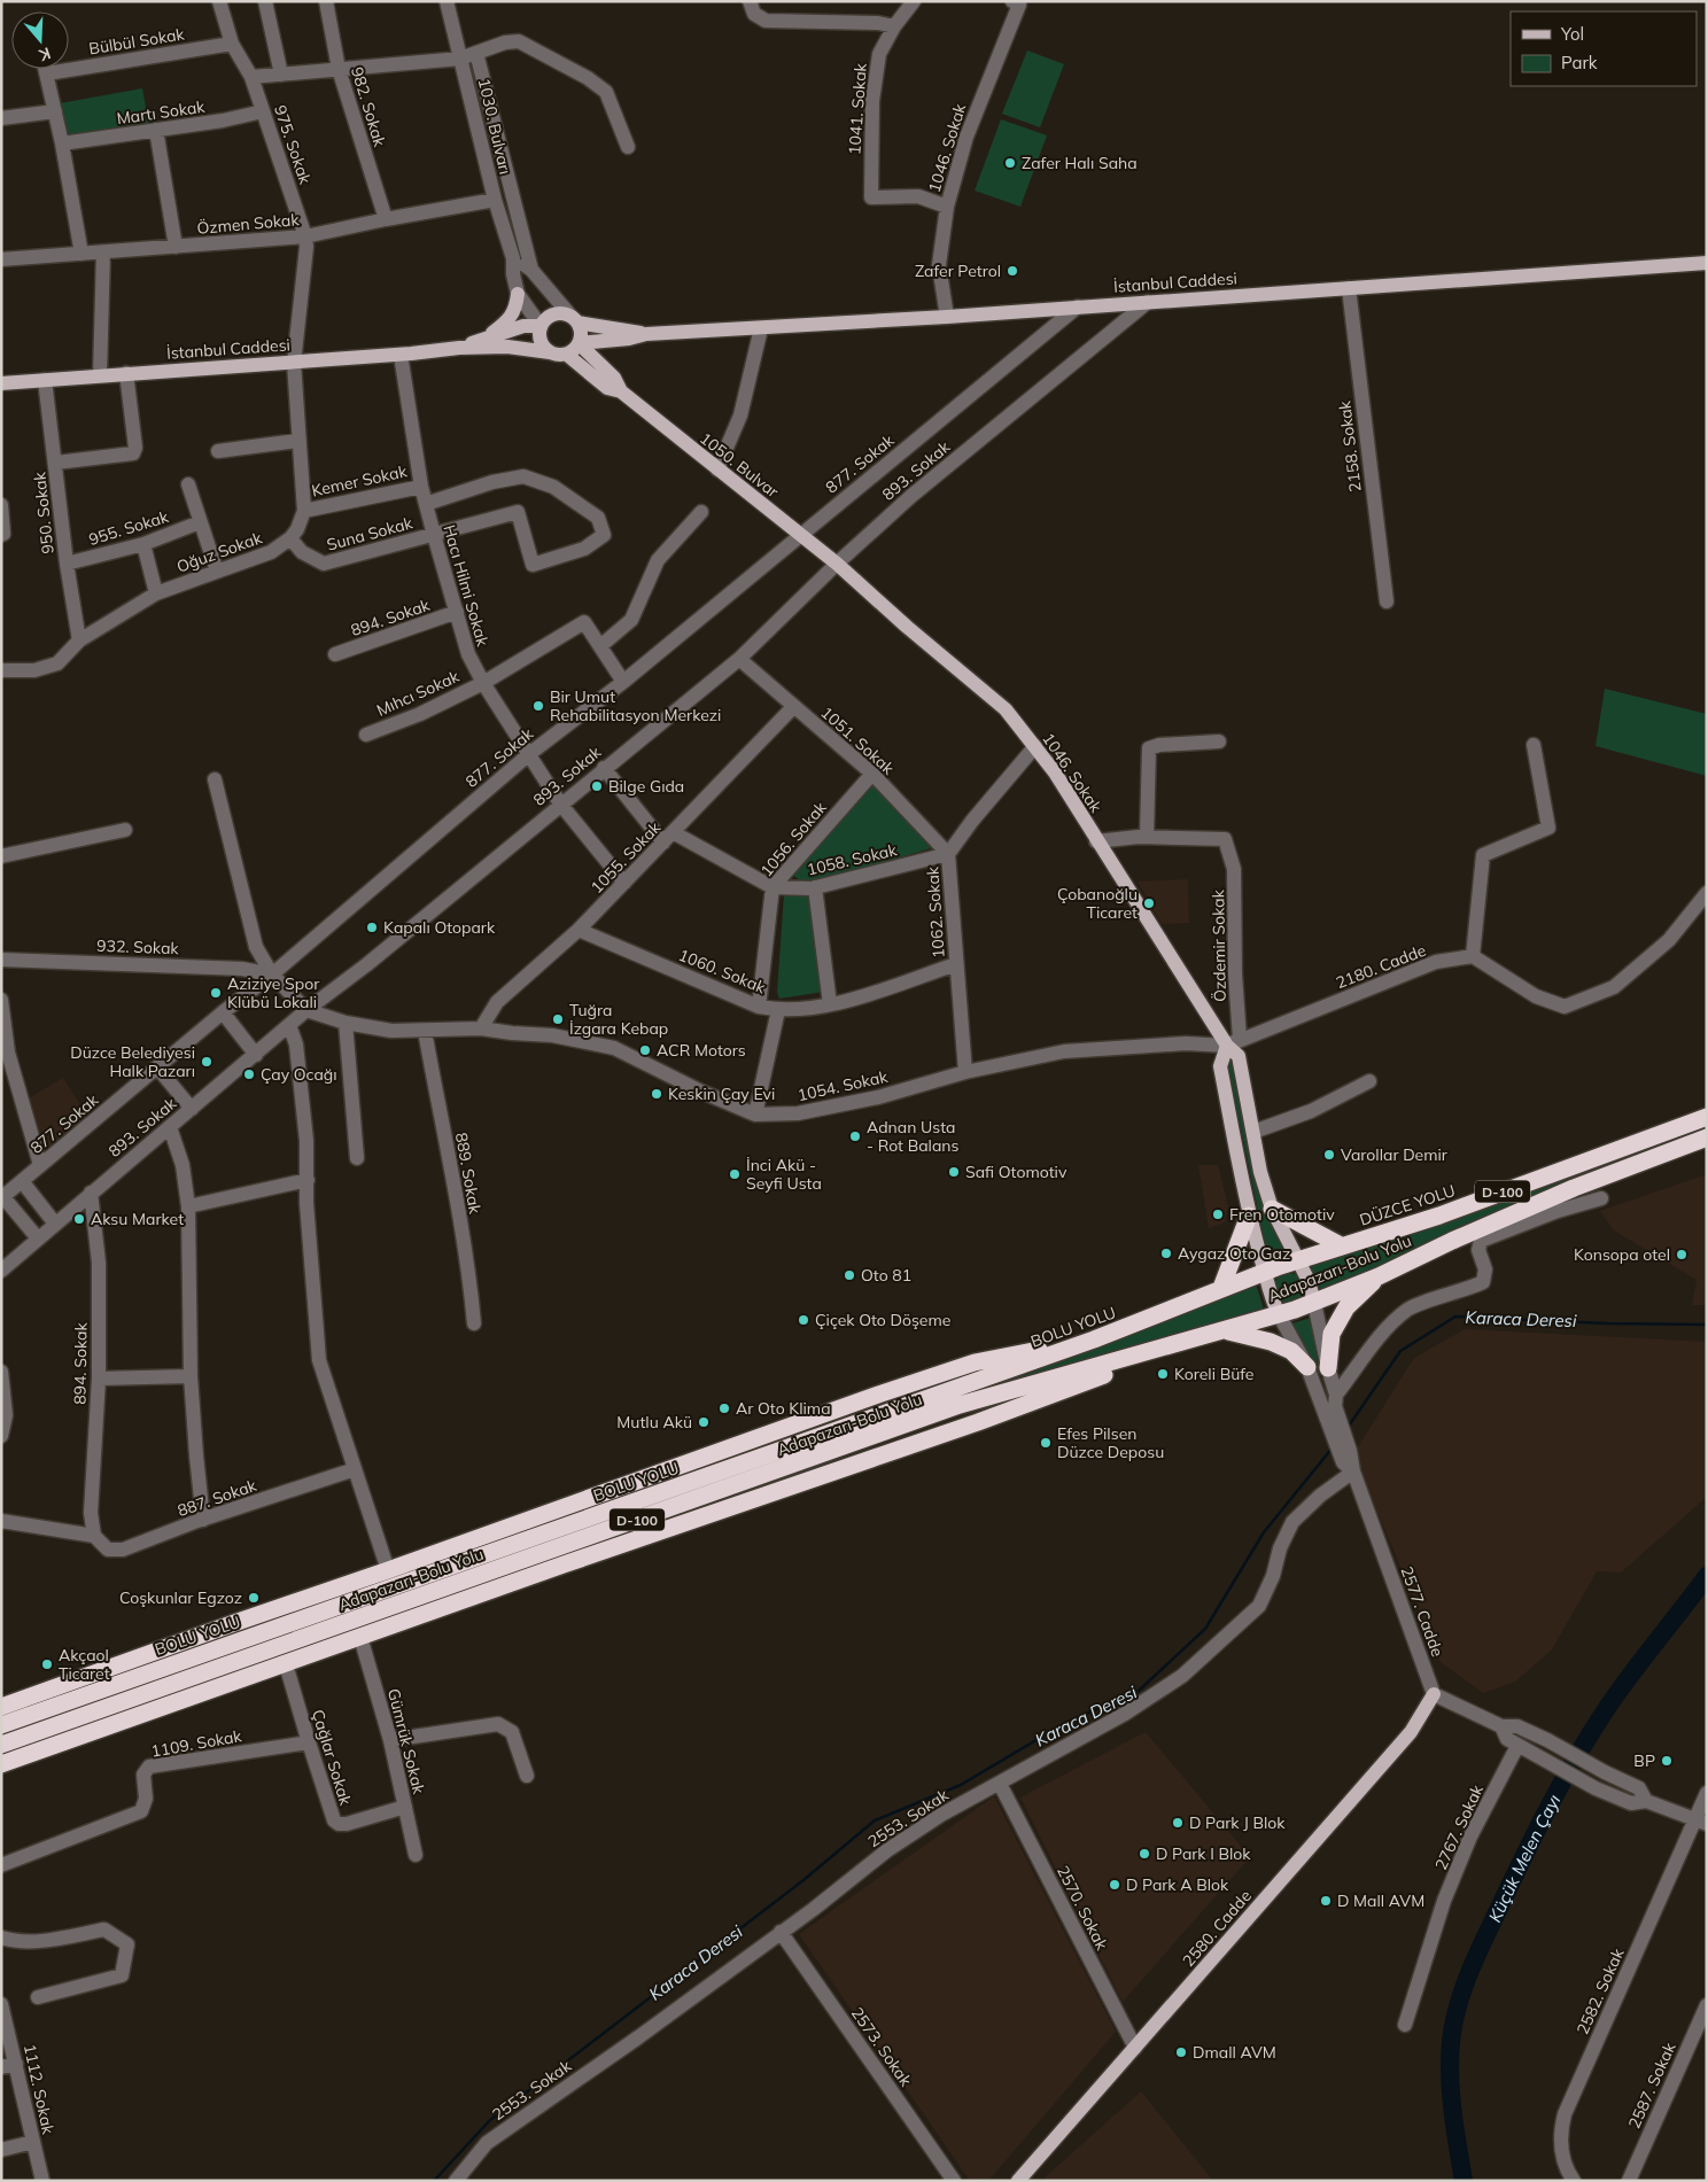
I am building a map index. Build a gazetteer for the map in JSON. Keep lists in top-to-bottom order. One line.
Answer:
{"streets":{"highway":["D-100","DÜZCE YOLU","Adapazarı-Bolu Yolu","BOLU YOLU"],"main road":["1046. Sokak","İstanbul Caddesi","1050. Bulvar","2580. Cadde"],"street":["Bülbül Sokak","982. Sokak","1041. Sokak","Martı Sokak","1030. Bulvarı","975. Sokak","Özmen Sokak","2158. Sokak","877. Sokak","893. Sokak","Kemer Sokak","950. Sokak","955. Sokak","Suna Sokak","Oğuz Sokak","Hacı Hilmi Sokak","894. Sokak","Mıhcı Sokak","1051. Sokak","1056. Sokak","1055. Sokak","1058. Sokak","1062. Sokak","Özdemir Sokak","932. Sokak","2180. Cadde","1060. Sokak","1054. Sokak","889. Sokak","887. Sokak","2577. Cadde","Gümrük Sokak","1109. Sokak","Çağlar Sokak","2553. Sokak","2767. Sokak","2570. Sokak","2582. Sokak","2573. Sokak","2587. Sokak","1112. Sokak"]},"crossings":[["Bülbül Sokak","975. Sokak"],["982. Sokak","Özmen Sokak"],["1041. Sokak","1046. Sokak"],["Martı Sokak","975. Sokak"],["1030. Bulvarı","Özmen Sokak"],["1030. Bulvarı","İstanbul Caddesi"],["975. Sokak","Özmen Sokak"],["975. Sokak","İstanbul Caddesi"],["1046. Sokak","İstanbul Caddesi"],["1046. Sokak","1050. Bulvar"],["1046. Sokak","893. Sokak"],["1046. Sokak","1062. Sokak"],["1046. Sokak","Özdemir Sokak"],["1046. Sokak","2180. Cadde"],["1046. Sokak","1054. Sokak"],["1046. Sokak","DÜZCE YOLU"],["1046. Sokak","Adapazarı-Bolu Yolu"],["İstanbul Caddesi","2158. Sokak"],["İstanbul Caddesi","877. Sokak"],["İstanbul Caddesi","893. Sokak"],["İstanbul Caddesi","950. Sokak"],["İstanbul Caddesi","Hacı Hilmi Sokak"],["877. Sokak","1050. Bulvar"],["877. Sokak","Hacı Hilmi Sokak"],["877. Sokak","932. Sokak"],["1050. Bulvar","893. Sokak"],["893. Sokak","Hacı Hilmi Sokak"],["893. Sokak","894. Sokak"],["893. Sokak","1051. Sokak"],["893. Sokak","1054. Sokak"],["Kemer Sokak","Hacı Hilmi Sokak"],["950. Sokak","955. Sokak"],["950. Sokak","Oğuz Sokak"],["Suna Sokak","Oğuz Sokak"],["Suna Sokak","Hacı Hilmi Sokak"],["Hacı Hilmi Sokak","894. Sokak"],["Hacı Hilmi Sokak","Mıhcı Sokak"],["Hacı Hilmi Sokak","1055. Sokak"],["894. Sokak","887. Sokak"],["1051. Sokak","1056. Sokak"],["1051. Sokak","1055. Sokak"],["1051. Sokak","1058. Sokak"],["1051. Sokak","1062. Sokak"],["1056. Sokak","1058. Sokak"],["1056. Sokak","1060. Sokak"],["1055. Sokak","1058. Sokak"],["1055. Sokak","1060. Sokak"],["1055. Sokak","1054. Sokak"],["1058. Sokak","1062. Sokak"],["1062. Sokak","1060. Sokak"],["1062. Sokak","1054. Sokak"],["Özdemir Sokak","2180. Cadde"],["Özdemir Sokak","1054. Sokak"],["2180. Cadde","1054. Sokak"],["1054. Sokak","889. Sokak"],["DÜZCE YOLU","BOLU YOLU"],["2577. Cadde","2553. Sokak"],["2577. Cadde","2580. Cadde"],["Gümrük Sokak","Çağlar Sokak"],["1109. Sokak","Çağlar Sokak"],["2553. Sokak","2570. Sokak"],["2553. Sokak","2573. Sokak"],["2570. Sokak","2580. Cadde"]],"water":["Karaca Deresi","Küçük Melen Çayı"],"places":["Zafer Halı Saha","Zafer Petrol","Bir Umut Rehabilitasyon Merkezi","Bilge Gıda","Çobanoğlu Ticaret","Kapalı Otopark","Aziziye Spor Klübü Lokali","Tuğra İzgara Kebap","ACR Motors","Düzce Belediyesi Halk Pazarı","Çay Ocağı","Keskin Çay Evi","Adnan Usta - Rot Balans","Varollar Demir","Safi Otomotiv","İnci Akü - Seyfi Usta","Fren Otomotiv","Aksu Market","Aygaz Oto Gaz","Konsopa otel","Oto 81","Çiçek Oto Döşeme","Koreli Büfe","Ar Oto Klima","Mutlu Akü","Efes Pilsen Düzce Deposu","Coşkunlar Egzoz","Akçaol Ticaret","BP","D Park J Blok","D Park I Blok","D Park A Blok","D Mall AVM","Dmall AVM"],"legend":["Yol","Park"],"north":"bottom"}
